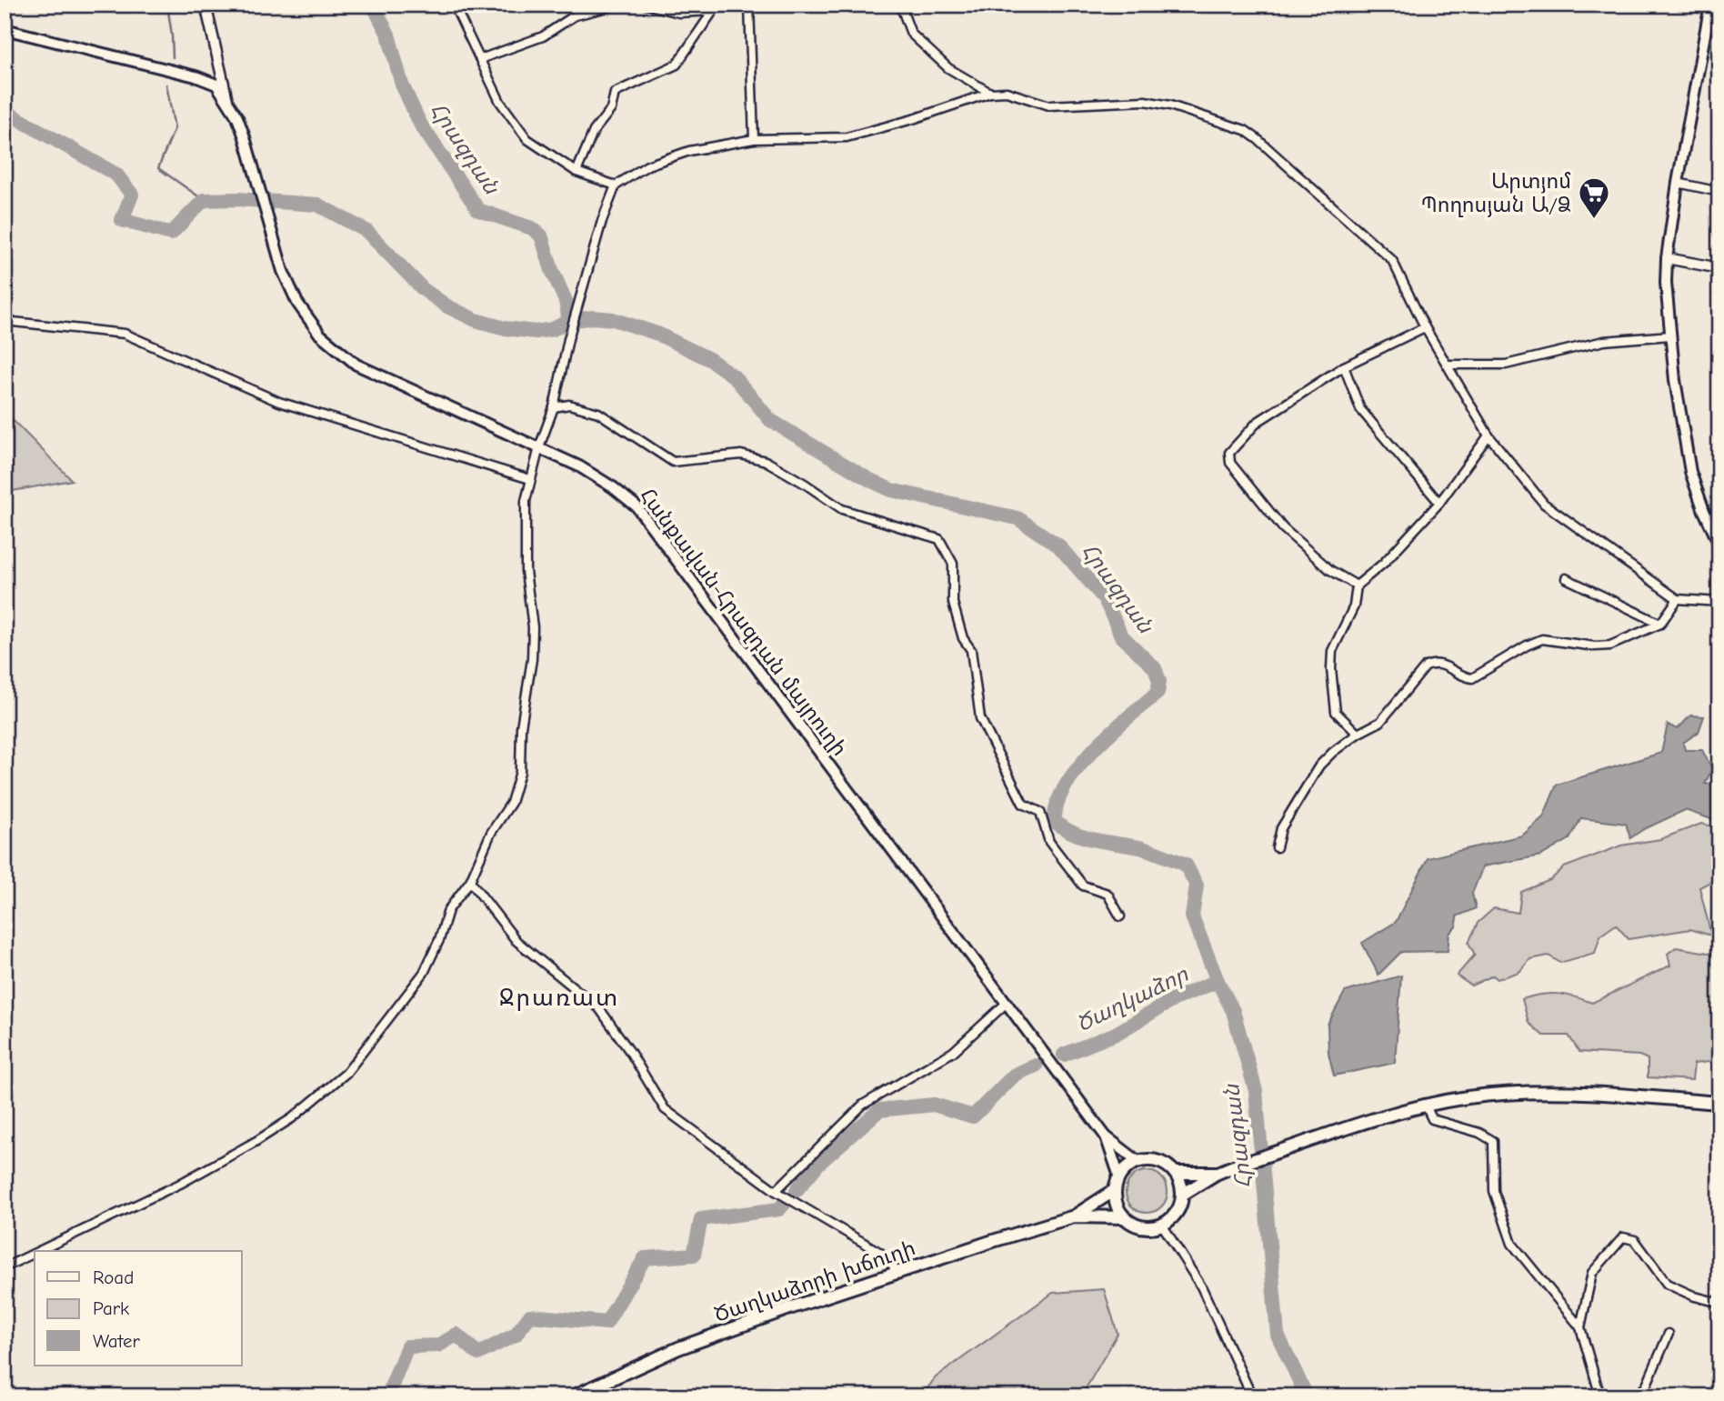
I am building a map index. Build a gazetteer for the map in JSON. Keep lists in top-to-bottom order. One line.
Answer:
{"streets":{"main road":["Հանքավան-Հրազդան մայրուղի","Ծաղկաձորի խճուղի"]},"crossings":[["Հանքավան-Հրազդան մայրուղի","Ծաղկաձորի խճուղի"]],"districts":["Ջրառատ"],"water":["Հրազդան","Ծաղկաձոր"],"places":{"supermarket":["Արտյոմ Պողոսյան Ա/Ձ"]},"legend":["Road","Park","Water"]}
